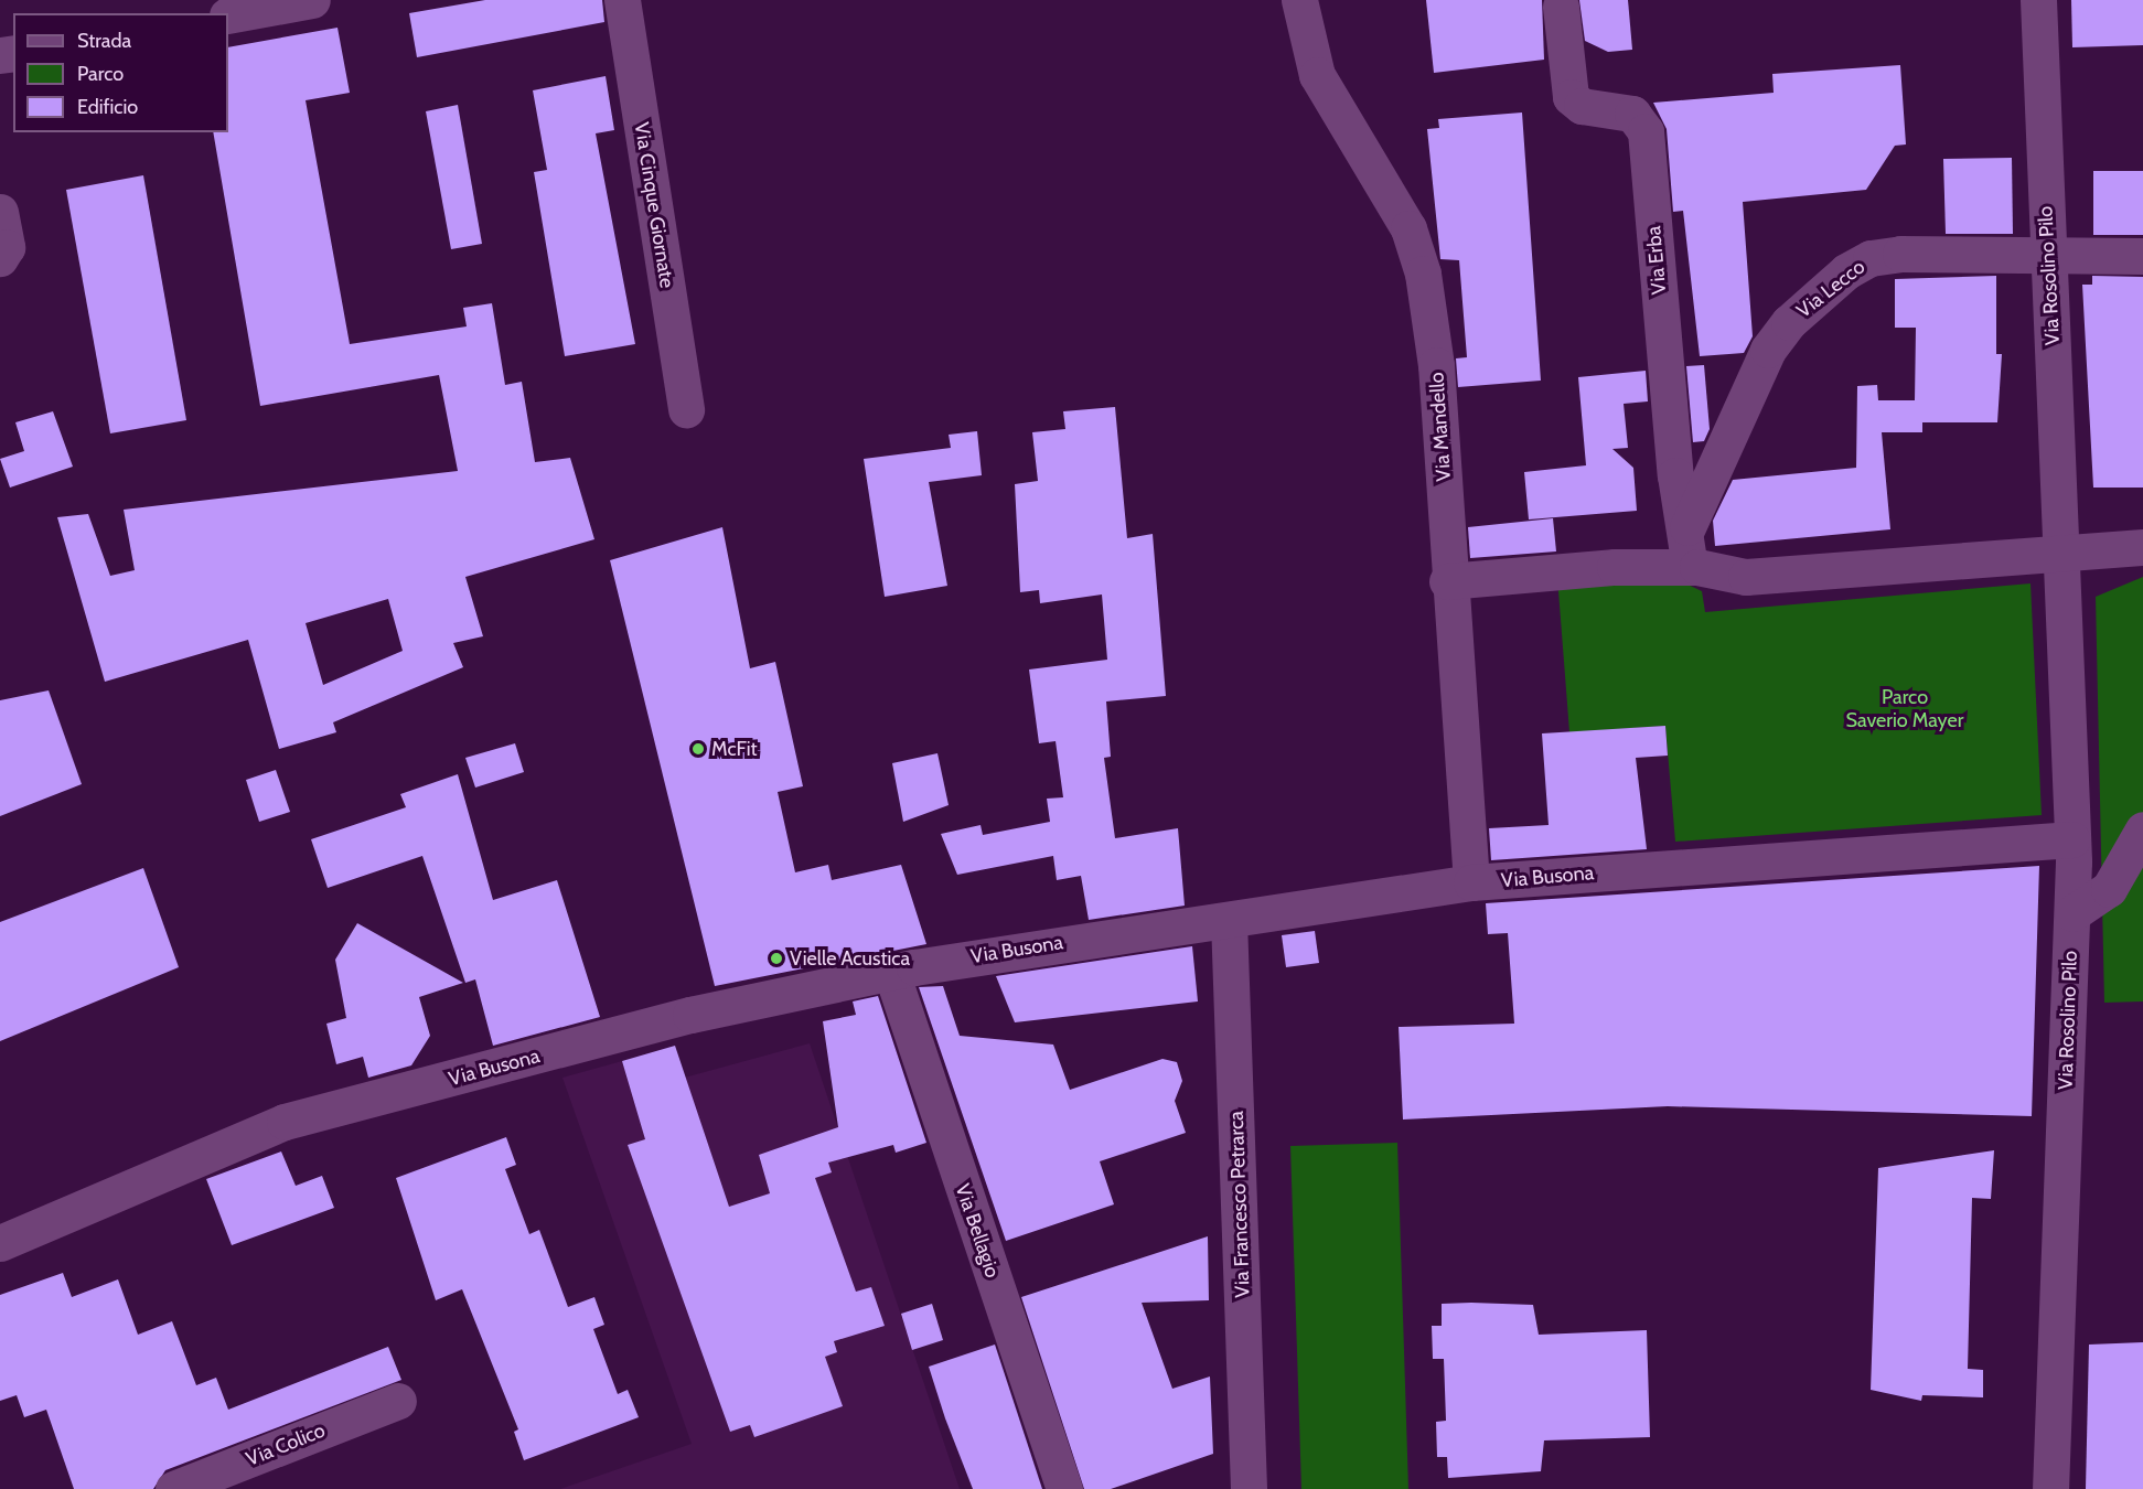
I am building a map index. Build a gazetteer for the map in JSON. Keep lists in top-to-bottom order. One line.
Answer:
{"streets":{"street":["Via Cinque Giornate","Via Erba","Via Rosolino Pilo","Via Lecco","Via Mandello","Via Busona","Via Francesco Petrarca","Via Bellagio","Via Colico"]},"crossings":[["Via Erba","Via Lecco"],["Via Rosolino Pilo","Via Lecco"],["Via Rosolino Pilo","Via Busona"],["Via Mandello","Via Busona"],["Via Busona","Via Francesco Petrarca"],["Via Busona","Via Bellagio"]],"parks":["Parco Saverio Mayer"],"places":["McFit","Vielle Acustica"],"legend":["Strada","Parco","Edificio"]}
